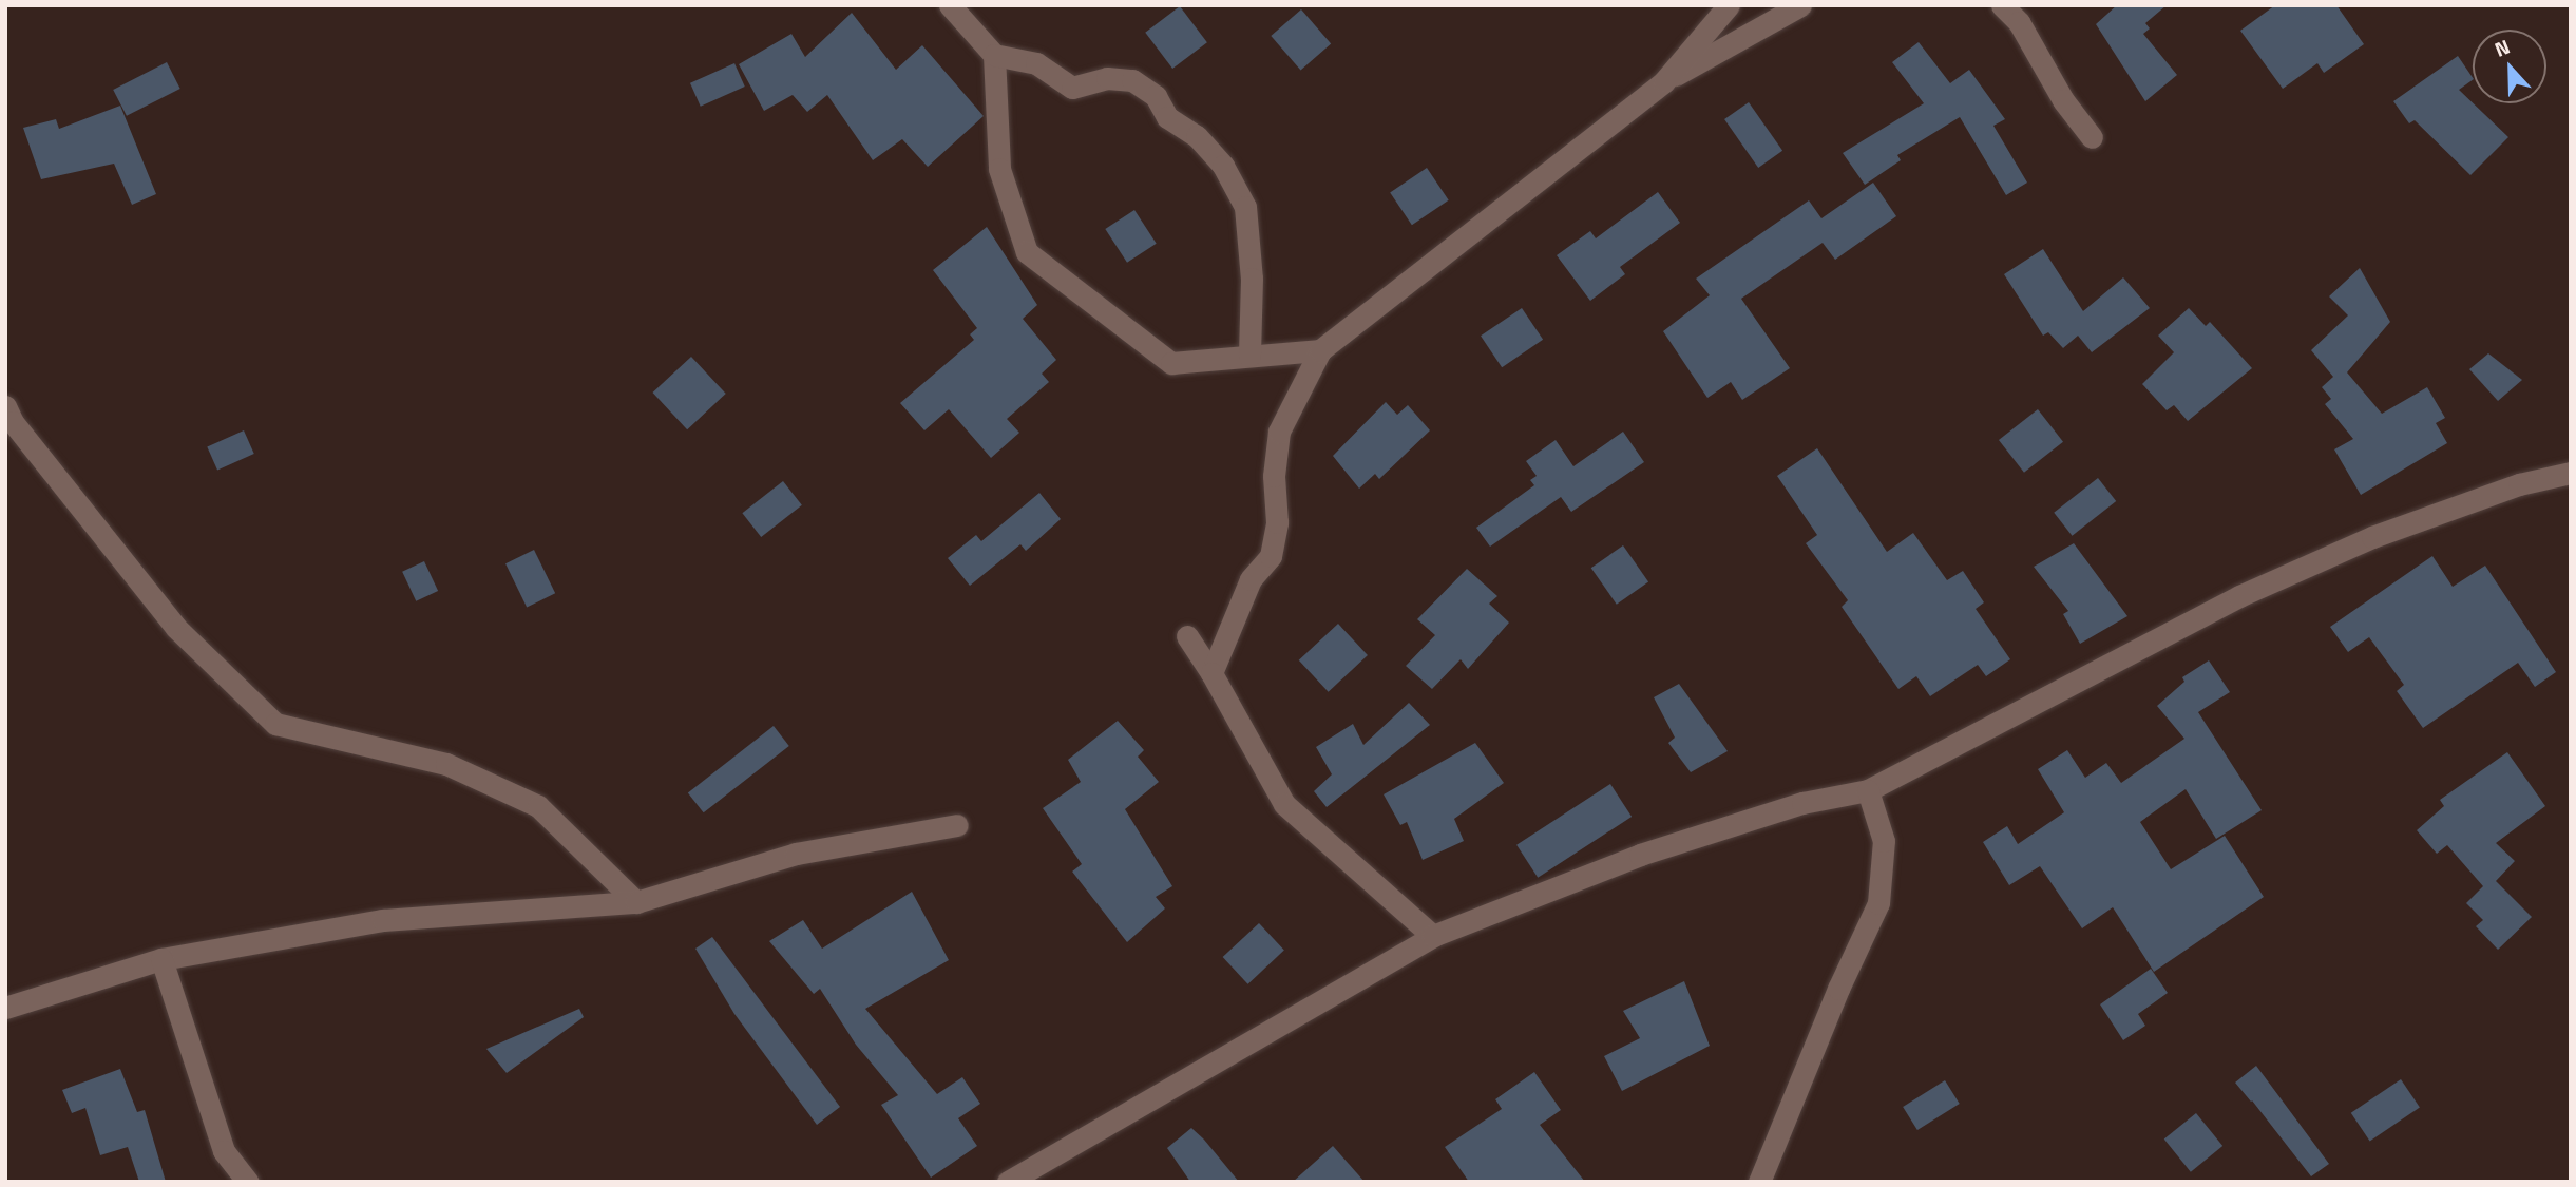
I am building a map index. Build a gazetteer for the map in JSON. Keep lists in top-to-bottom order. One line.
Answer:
{"north":"top"}
